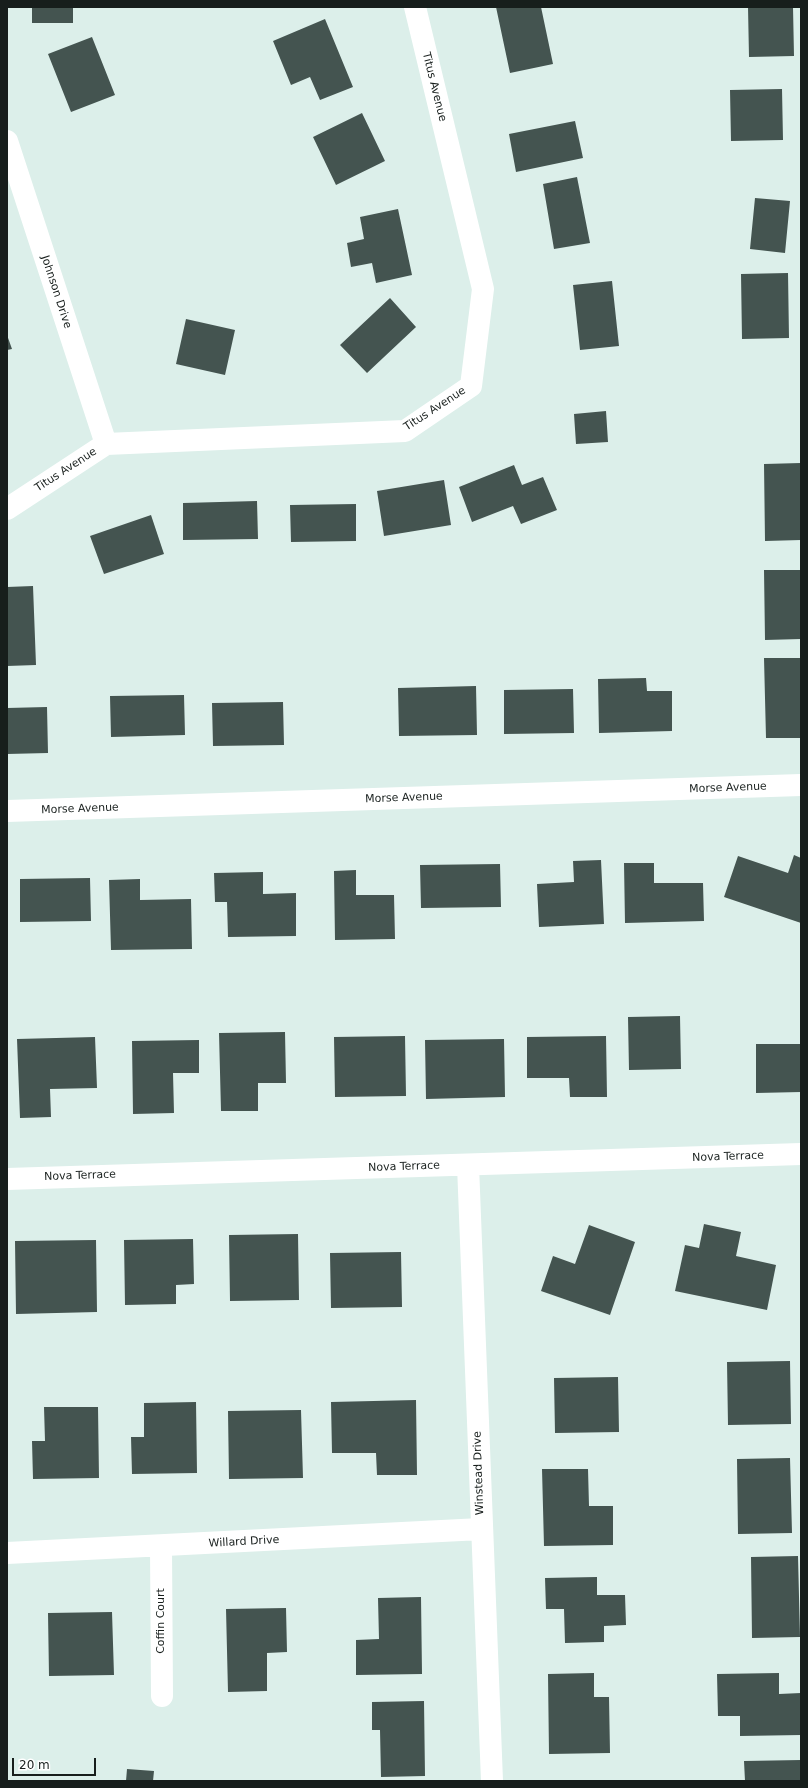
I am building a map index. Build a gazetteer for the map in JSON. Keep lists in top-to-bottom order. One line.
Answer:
{"streets":{"street":["Titus Avenue","Johnson Drive","Morse Avenue","Nova Terrace","Winstead Drive","Willard Drive","Coffin Court"]},"crossings":[["Titus Avenue","Johnson Drive"],["Nova Terrace","Winstead Drive"],["Winstead Drive","Willard Drive"],["Willard Drive","Coffin Court"]],"scale_bar":"20 m"}
